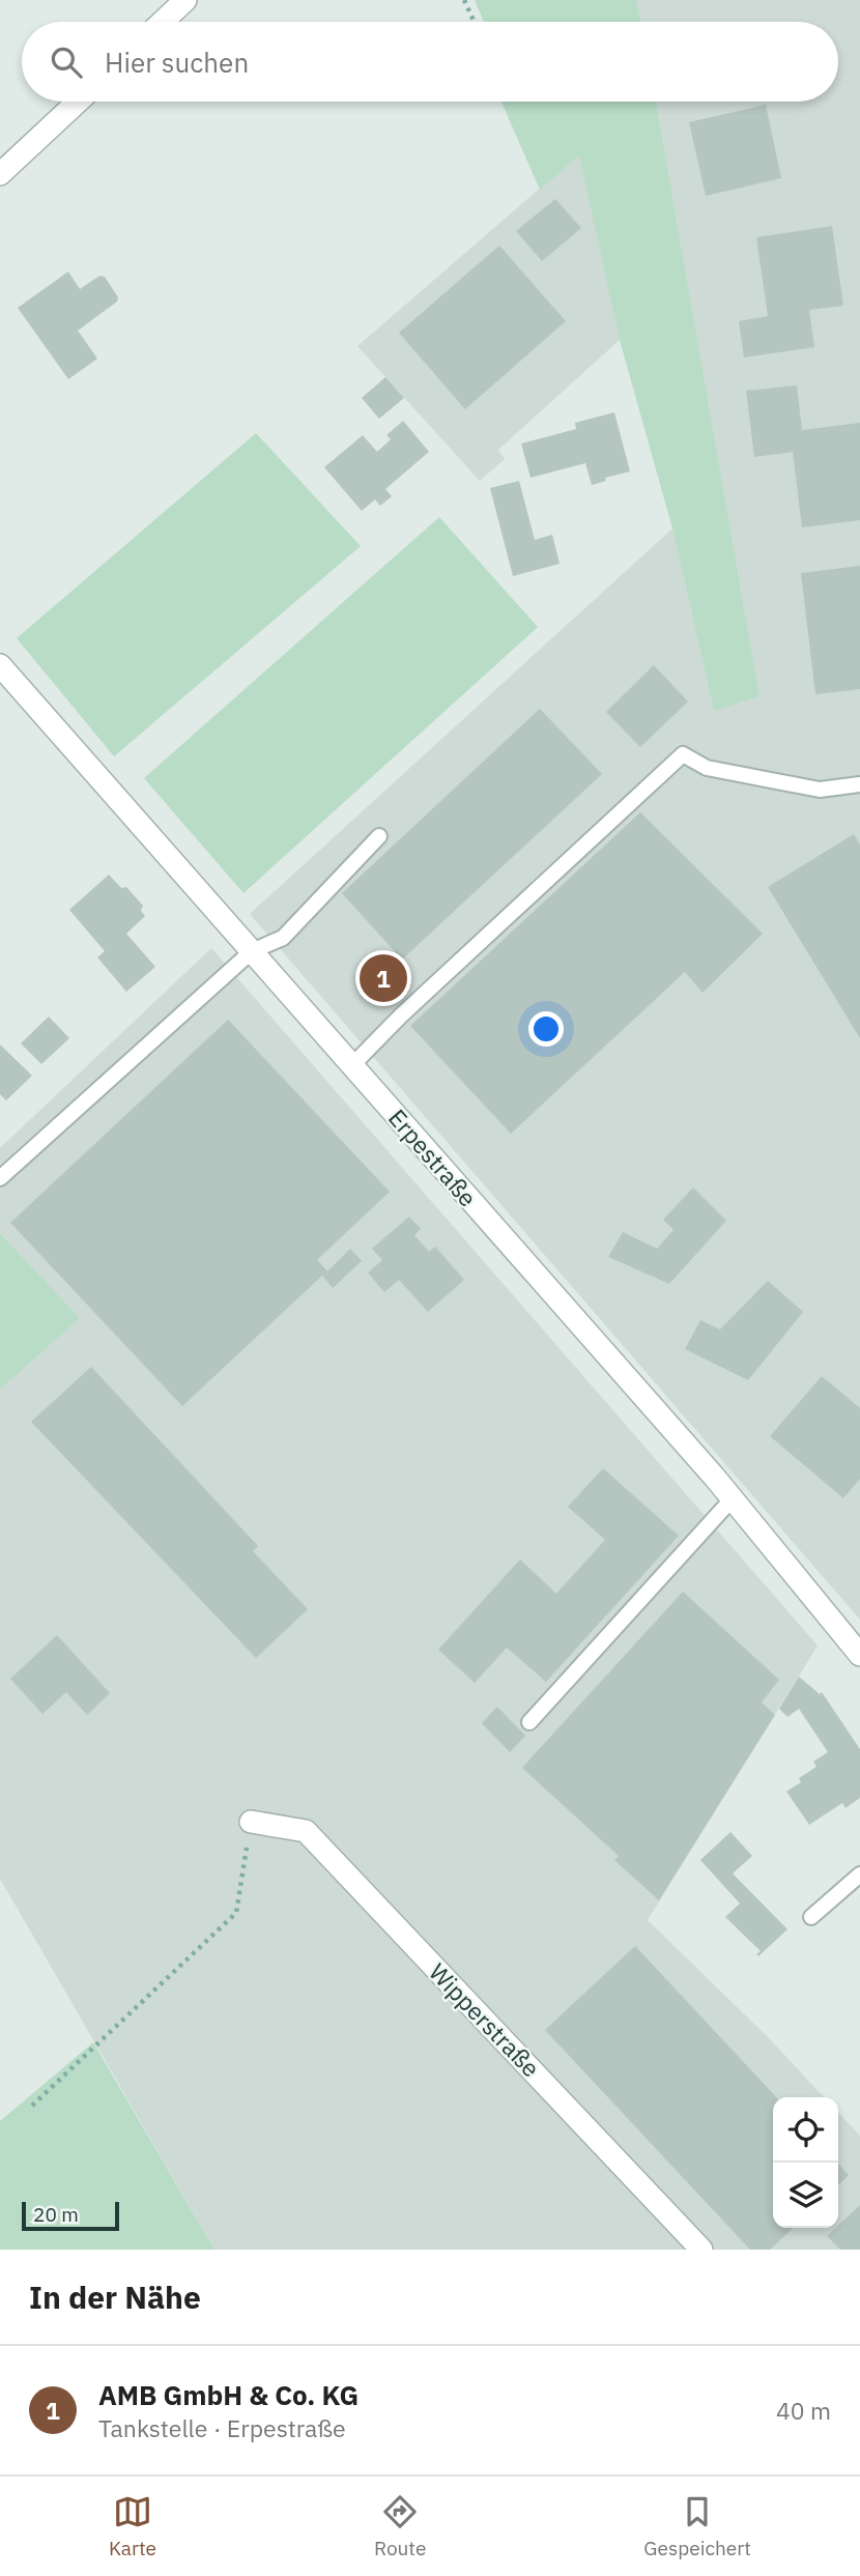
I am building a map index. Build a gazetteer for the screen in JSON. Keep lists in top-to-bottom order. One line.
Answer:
{"streets":{"street":["Erpestraße","Wipperstraße"]},"scale_bar":"20 m","page":{"search":"Hier suchen","pins":"1","scale":"20 m","heading":"In der Nähe","list":[{"mark":"1","name":"AMB GmbH & Co. KG","note":"Tankstelle · Erpestraße","value":"40 m"}],"nav":["Karte","Route","Gespeichert"]}}
